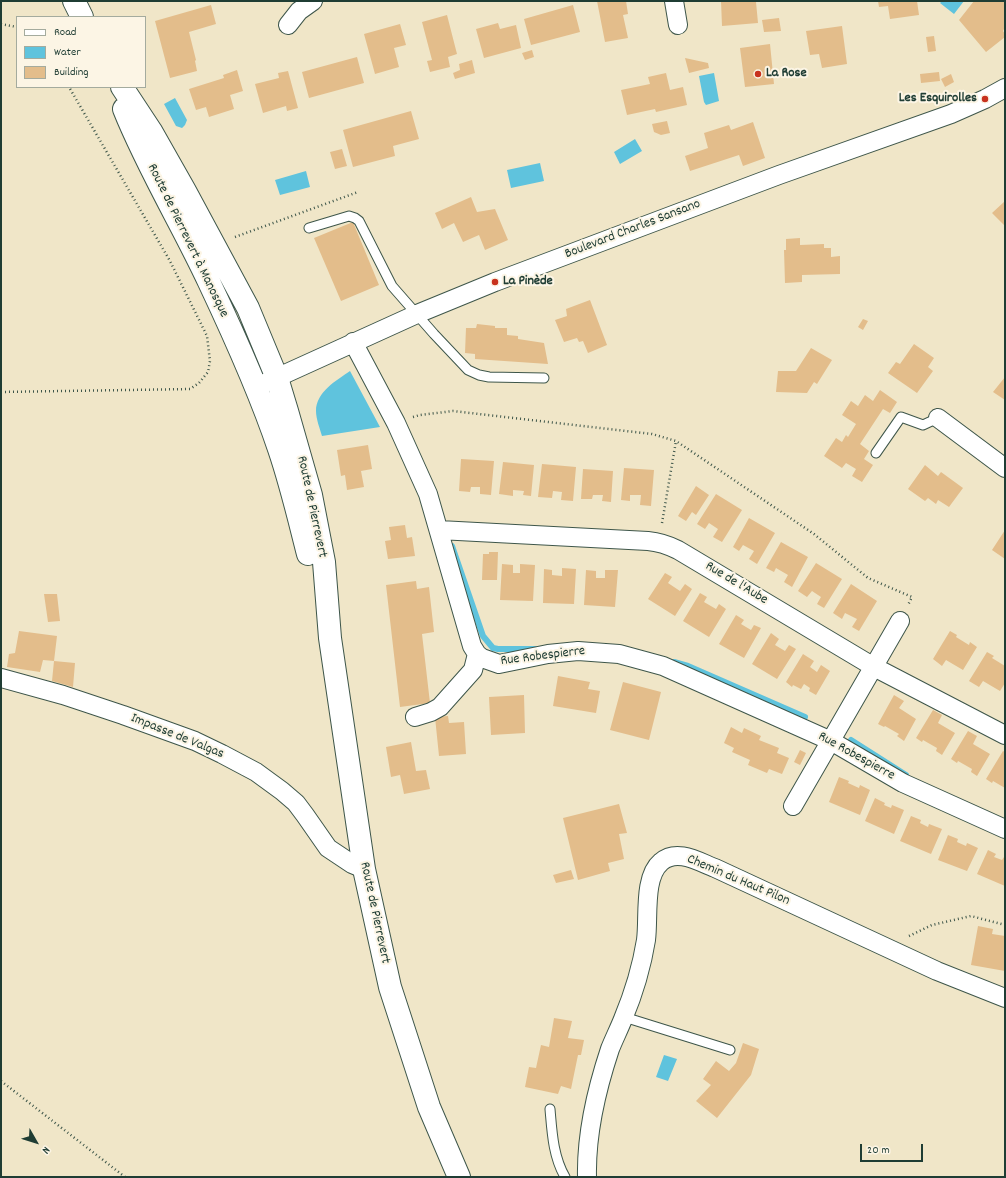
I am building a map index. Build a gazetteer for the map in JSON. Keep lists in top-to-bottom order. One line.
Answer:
{"streets":{"main road":["Route de Pierrevert à Manosque","Route de Pierrevert"],"street":["Boulevard Charles Sansano","Rue de l'Aube","Rue Robespierre","Impasse de Valgas","Chemin du Haut Pilon"]},"crossings":[["Boulevard Charles Sansano","Route de Pierrevert à Manosque"],["Boulevard Charles Sansano","Route de Pierrevert"],["Route de Pierrevert à Manosque","Route de Pierrevert"],["Route de Pierrevert","Impasse de Valgas"]],"places":["La Rose","Les Esquirolles","La Pinède"],"legend":["Road","Water","Building"],"scale_bar":"20 m","north":"bottom right"}
